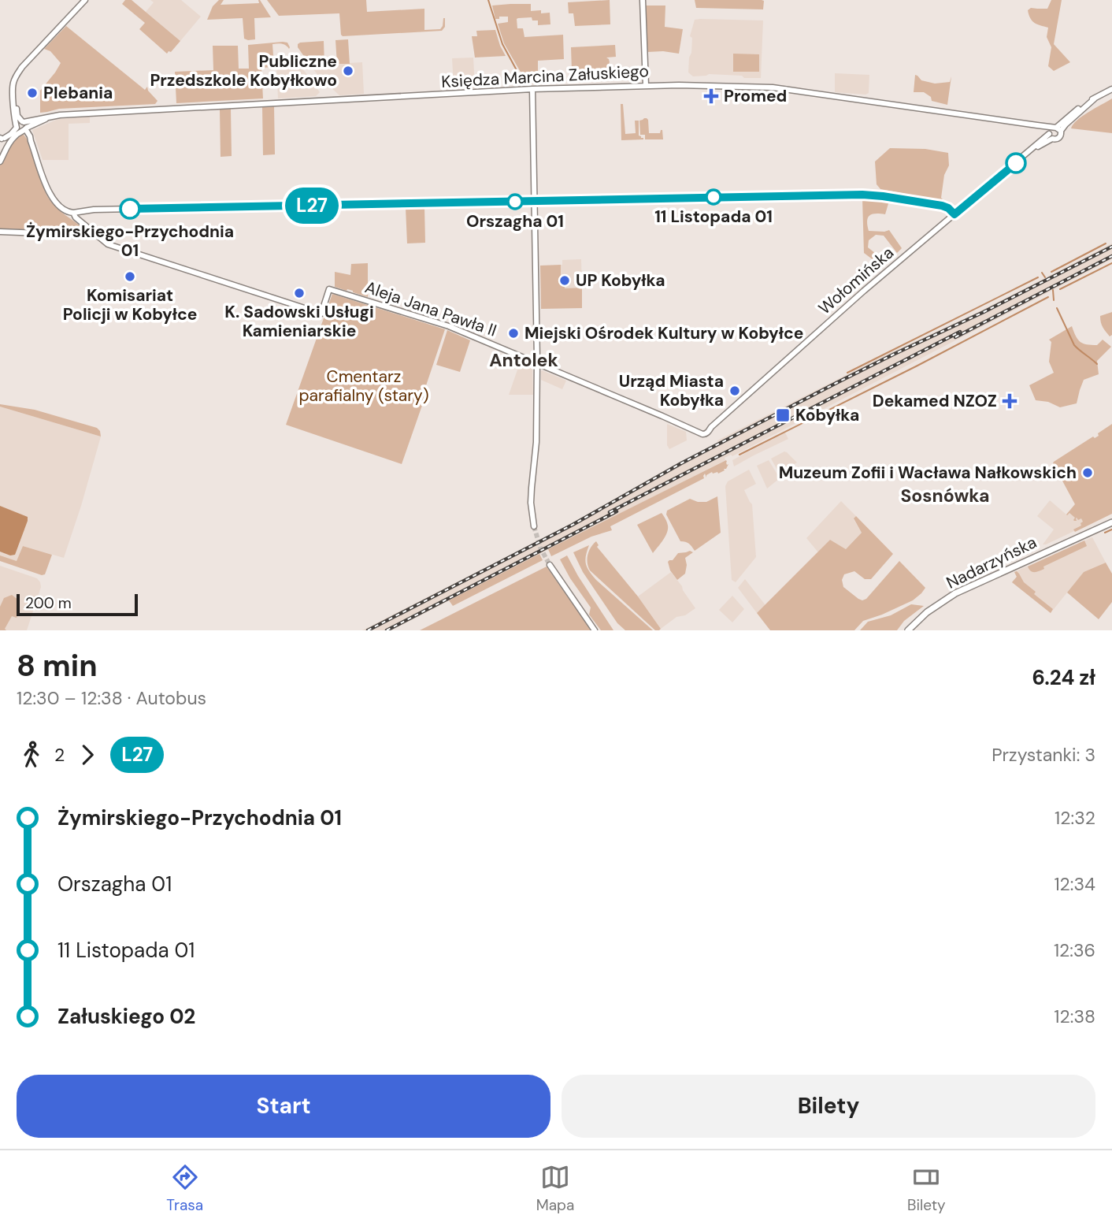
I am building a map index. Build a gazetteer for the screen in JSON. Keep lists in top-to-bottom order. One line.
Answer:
{"streets":{"main road":["Nadarzyńska"],"street":["Księdza Marcina Załuskiego","Wołomińska","Aleja Jana Pawła II"]},"crossings":[["Księdza Marcina Załuskiego","Wołomińska"],["Wołomińska","Aleja Jana Pawła II"]],"districts":["Antolek","Sosnówka"],"parks":["Cmentarz parafialny (stary)"],"places":{"other":["Publiczne Przedszkole Kobyłkowo","Plebania","11 Listopada 01","Orszagha 01","Żymirskiego-Przychodnia 01","Komisariat Policji w Kobyłce","UP Kobyłka","K. Sadowski Usługi Kamieniarskie","Miejski Ośrodek Kultury w Kobyłce","Urząd Miasta Kobyłka","Muzeum Zofii i Wacława Nałkowskich"],"health":["Promed","Dekamed NZOZ"],"transit":["Kobyłka"]},"lines":["bus line L27"],"scale_bar":"200 m","page":{"on_map":"L27","scale":"200 m","heading":["8 min","12:30 – 12:38 · Autobus","6.24 zł"],"legs":["2","L27","Przystanki: 3"],"list":[{"name":"Żymirskiego-Przychodnia 01","value":"12:32"},{"name":"Orszagha 01","value":"12:34"},{"name":"11 Listopada 01","value":"12:36"},{"name":"Załuskiego 02","value":"12:38"}],"buttons":["Start","Bilety"],"tabs":["Trasa","Mapa","Bilety"]}}
